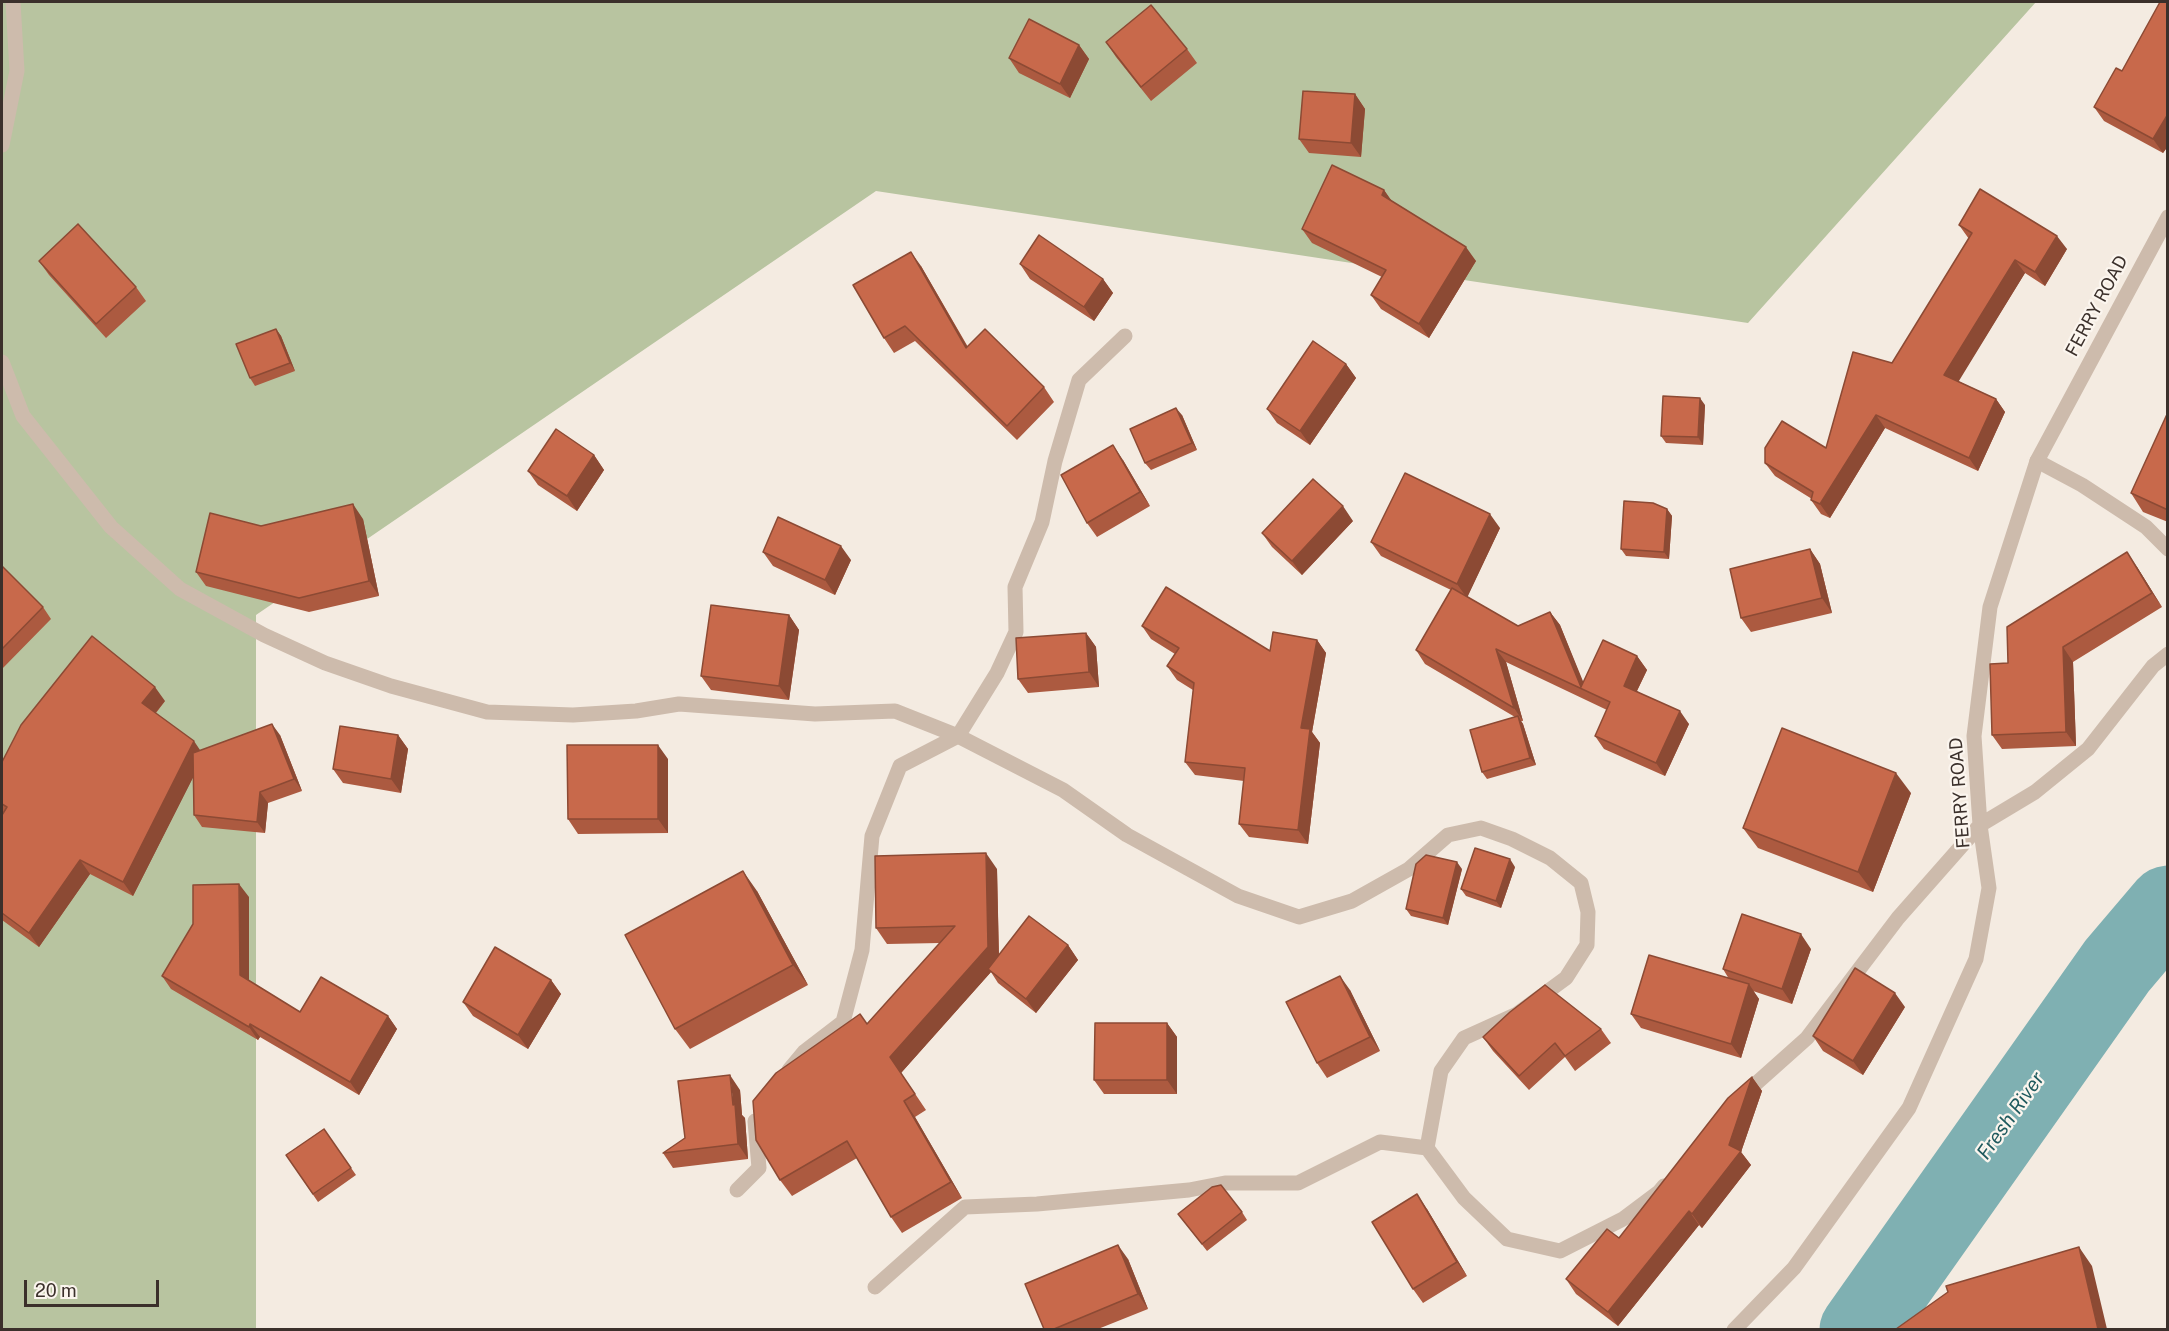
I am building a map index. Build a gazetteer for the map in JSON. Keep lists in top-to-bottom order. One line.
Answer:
{"streets":{"street":["FERRY ROAD"]},"water":["Fresh River"],"scale_bar":"20 m"}
